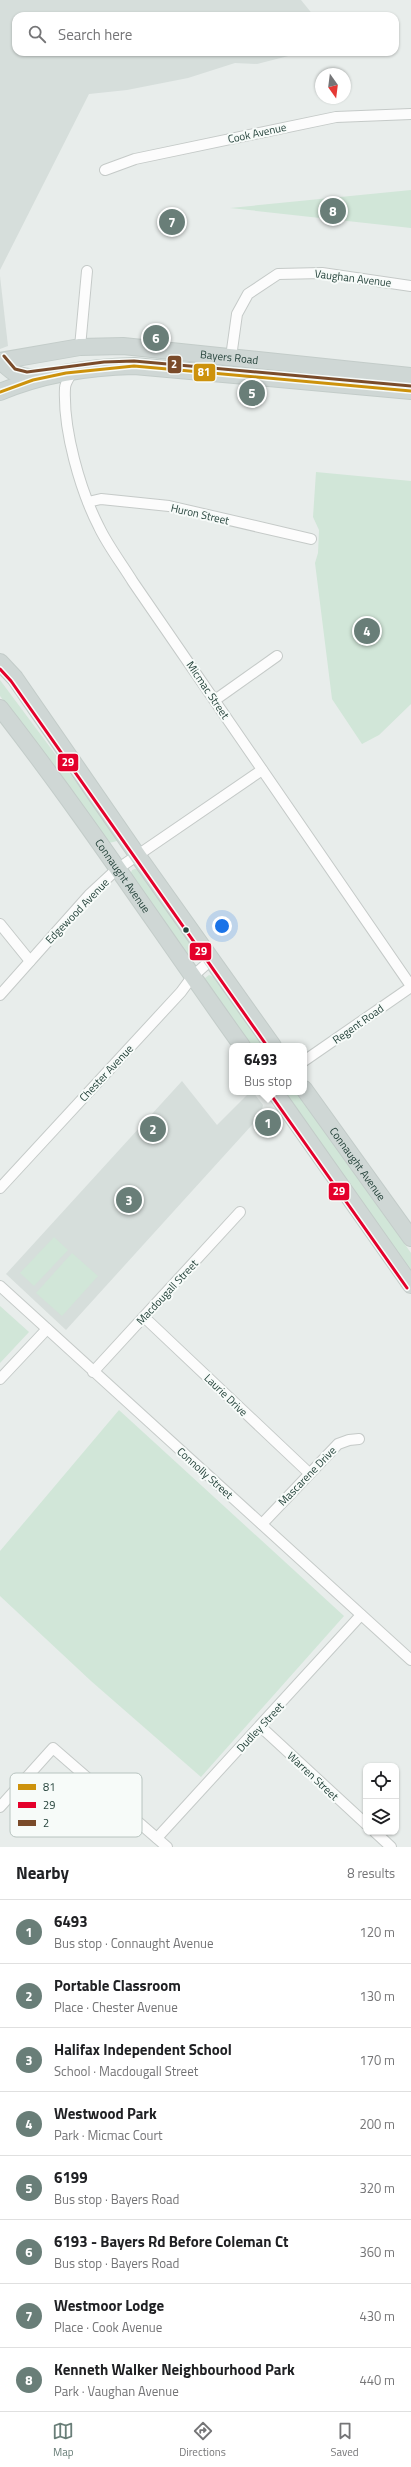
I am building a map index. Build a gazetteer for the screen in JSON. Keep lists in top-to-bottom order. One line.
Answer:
{"streets":{"main road":["Bayers Road","Connaught Avenue"],"street":["Cook Avenue","Vaughan Avenue","Huron Street","Micmac Street","Edgewood Avenue","Regent Road","Chester Avenue","Macdougall Street","Laurie Drive","Connolly Street","Mascarene Drive","Dudley Street","Warren Street"]},"crossings":[["Vaughan Avenue","Bayers Road"],["Bayers Road","Micmac Street"],["Huron Street","Micmac Street"],["Micmac Street","Edgewood Avenue"],["Micmac Street","Regent Road"],["Connaught Avenue","Edgewood Avenue"],["Connaught Avenue","Chester Avenue"],["Macdougall Street","Laurie Drive"],["Macdougall Street","Connolly Street"],["Laurie Drive","Mascarene Drive"],["Connolly Street","Mascarene Drive"],["Connolly Street","Dudley Street"],["Dudley Street","Warren Street"]],"lines":["transit line 2","transit line 81","transit line 29"],"legend":["81","29","2"],"north":"bottom","page":{"search":"Search here","pins":["8","7","6","5","4","1","2","3"],"popup":["6493","Bus stop"],"heading":["Nearby","8 results"],"list":[{"mark":"1","name":"6493","note":"Bus stop · Connaught Avenue","value":"120 m"},{"mark":"2","name":"Portable Classroom","note":"Place · Chester Avenue","value":"130 m"},{"mark":"3","name":"Halifax Independent School","note":"School · Macdougall Street","value":"170 m"},{"mark":"4","name":"Westwood Park","note":"Park · Micmac Court","value":"200 m"},{"mark":"5","name":"6199","note":"Bus stop · Bayers Road","value":"320 m"},{"mark":"6","name":"6193 - Bayers Rd Before Coleman Ct","note":"Bus stop · Bayers Road","value":"360 m"},{"mark":"7","name":"Westmoor Lodge","note":"Place · Cook Avenue","value":"430 m"},{"mark":"8","name":"Kenneth Walker Neighbourhood Park","note":"Park · Vaughan Avenue","value":"440 m"}],"nav":["Map","Directions","Saved"]}}
